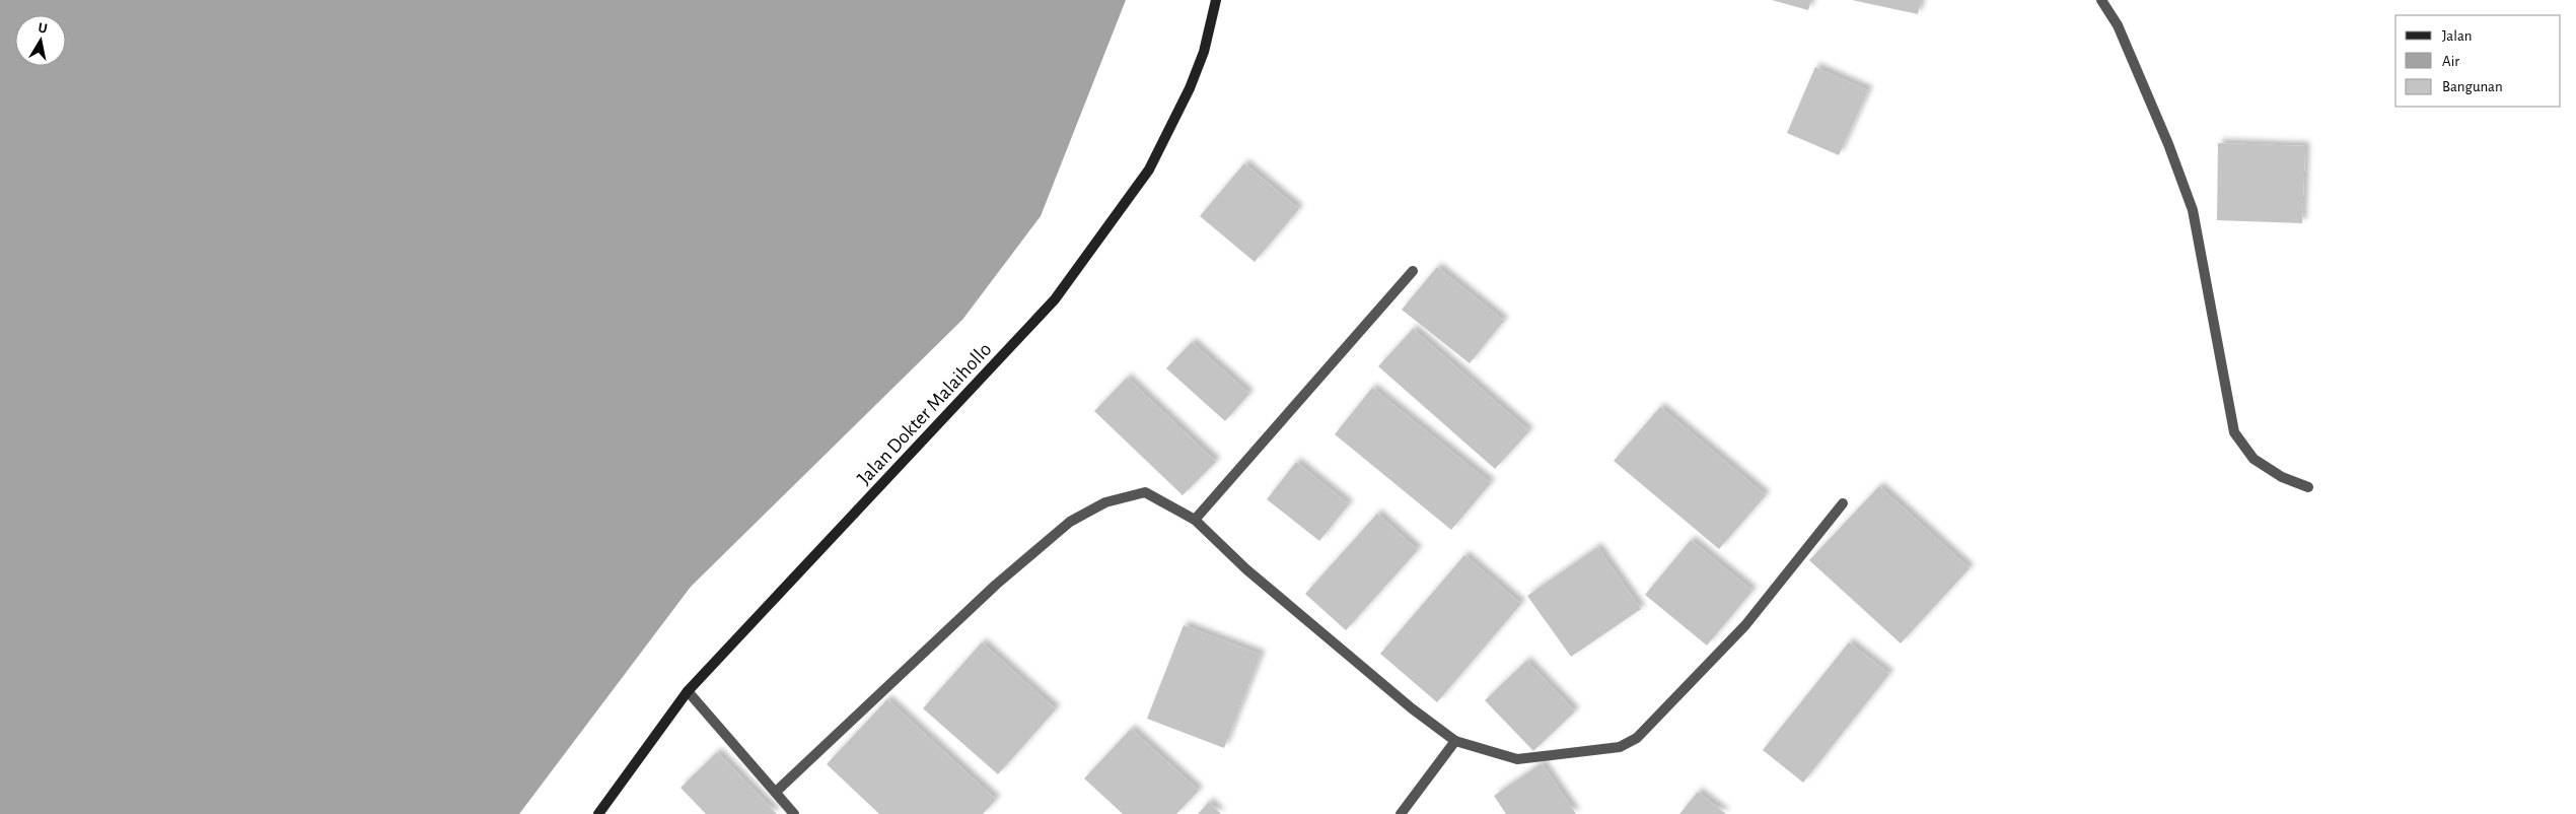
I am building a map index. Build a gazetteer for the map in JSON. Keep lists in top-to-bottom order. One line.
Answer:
{"streets":{"main road":["Jalan Dokter Malaihollo"]},"legend":["Jalan","Air","Bangunan"],"north":"top"}
